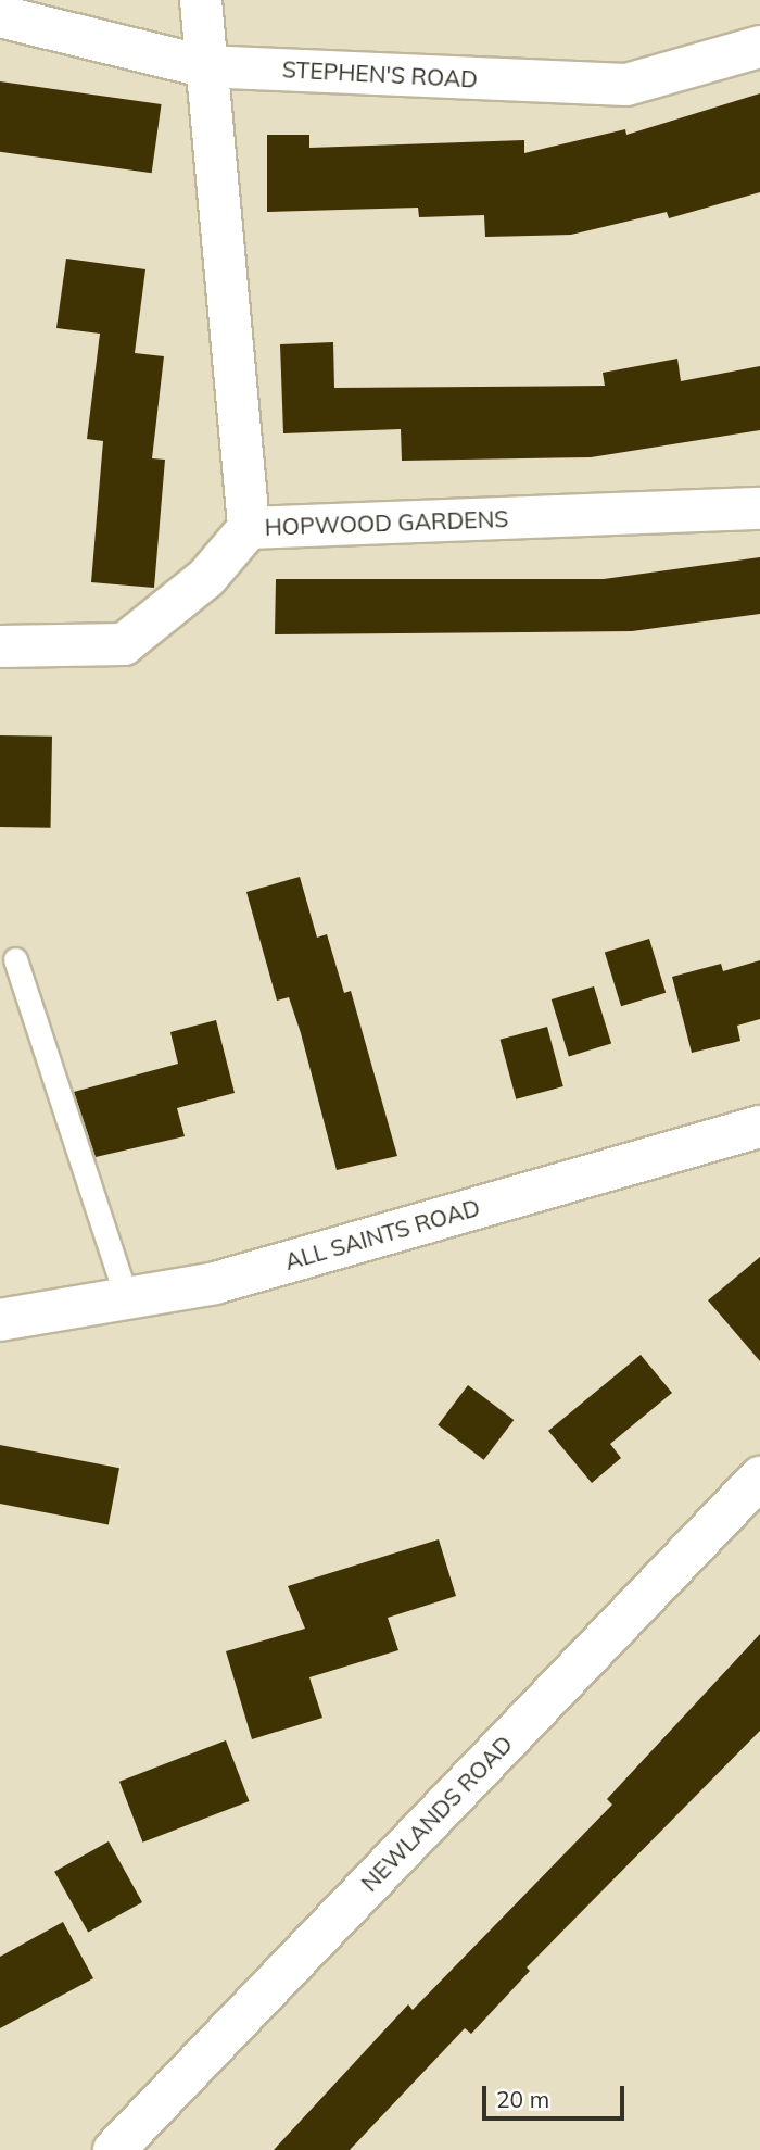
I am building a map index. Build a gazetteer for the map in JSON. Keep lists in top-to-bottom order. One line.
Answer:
{"streets":{"street":["STEPHEN'S ROAD","HOPWOOD GARDENS","ALL SAINTS ROAD","NEWLANDS ROAD"]},"crossings":[["STEPHEN'S ROAD","HOPWOOD GARDENS"]],"scale_bar":"20 m"}
